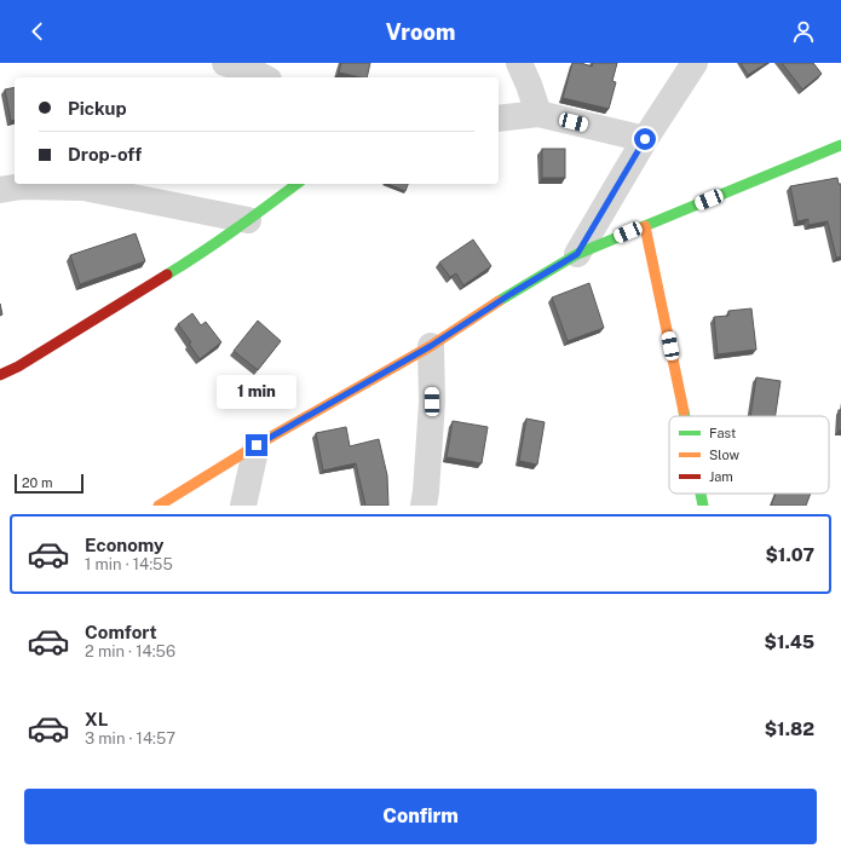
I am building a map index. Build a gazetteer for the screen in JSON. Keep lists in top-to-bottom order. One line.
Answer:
{"legend":["Fast","Slow","Jam"],"scale_bar":"20 m","page":{"header":"Vroom","banner":["Pickup","Drop-off"],"bubble":"1 min","scale":"20 m","list":[{"name":"Economy","note":"1 min · 14:55","value":"$1.07"},{"name":"Comfort","note":"2 min · 14:56","value":"$1.45"},{"name":"XL","note":"3 min · 14:57","value":"$1.82"}],"buttons":"Confirm"}}
